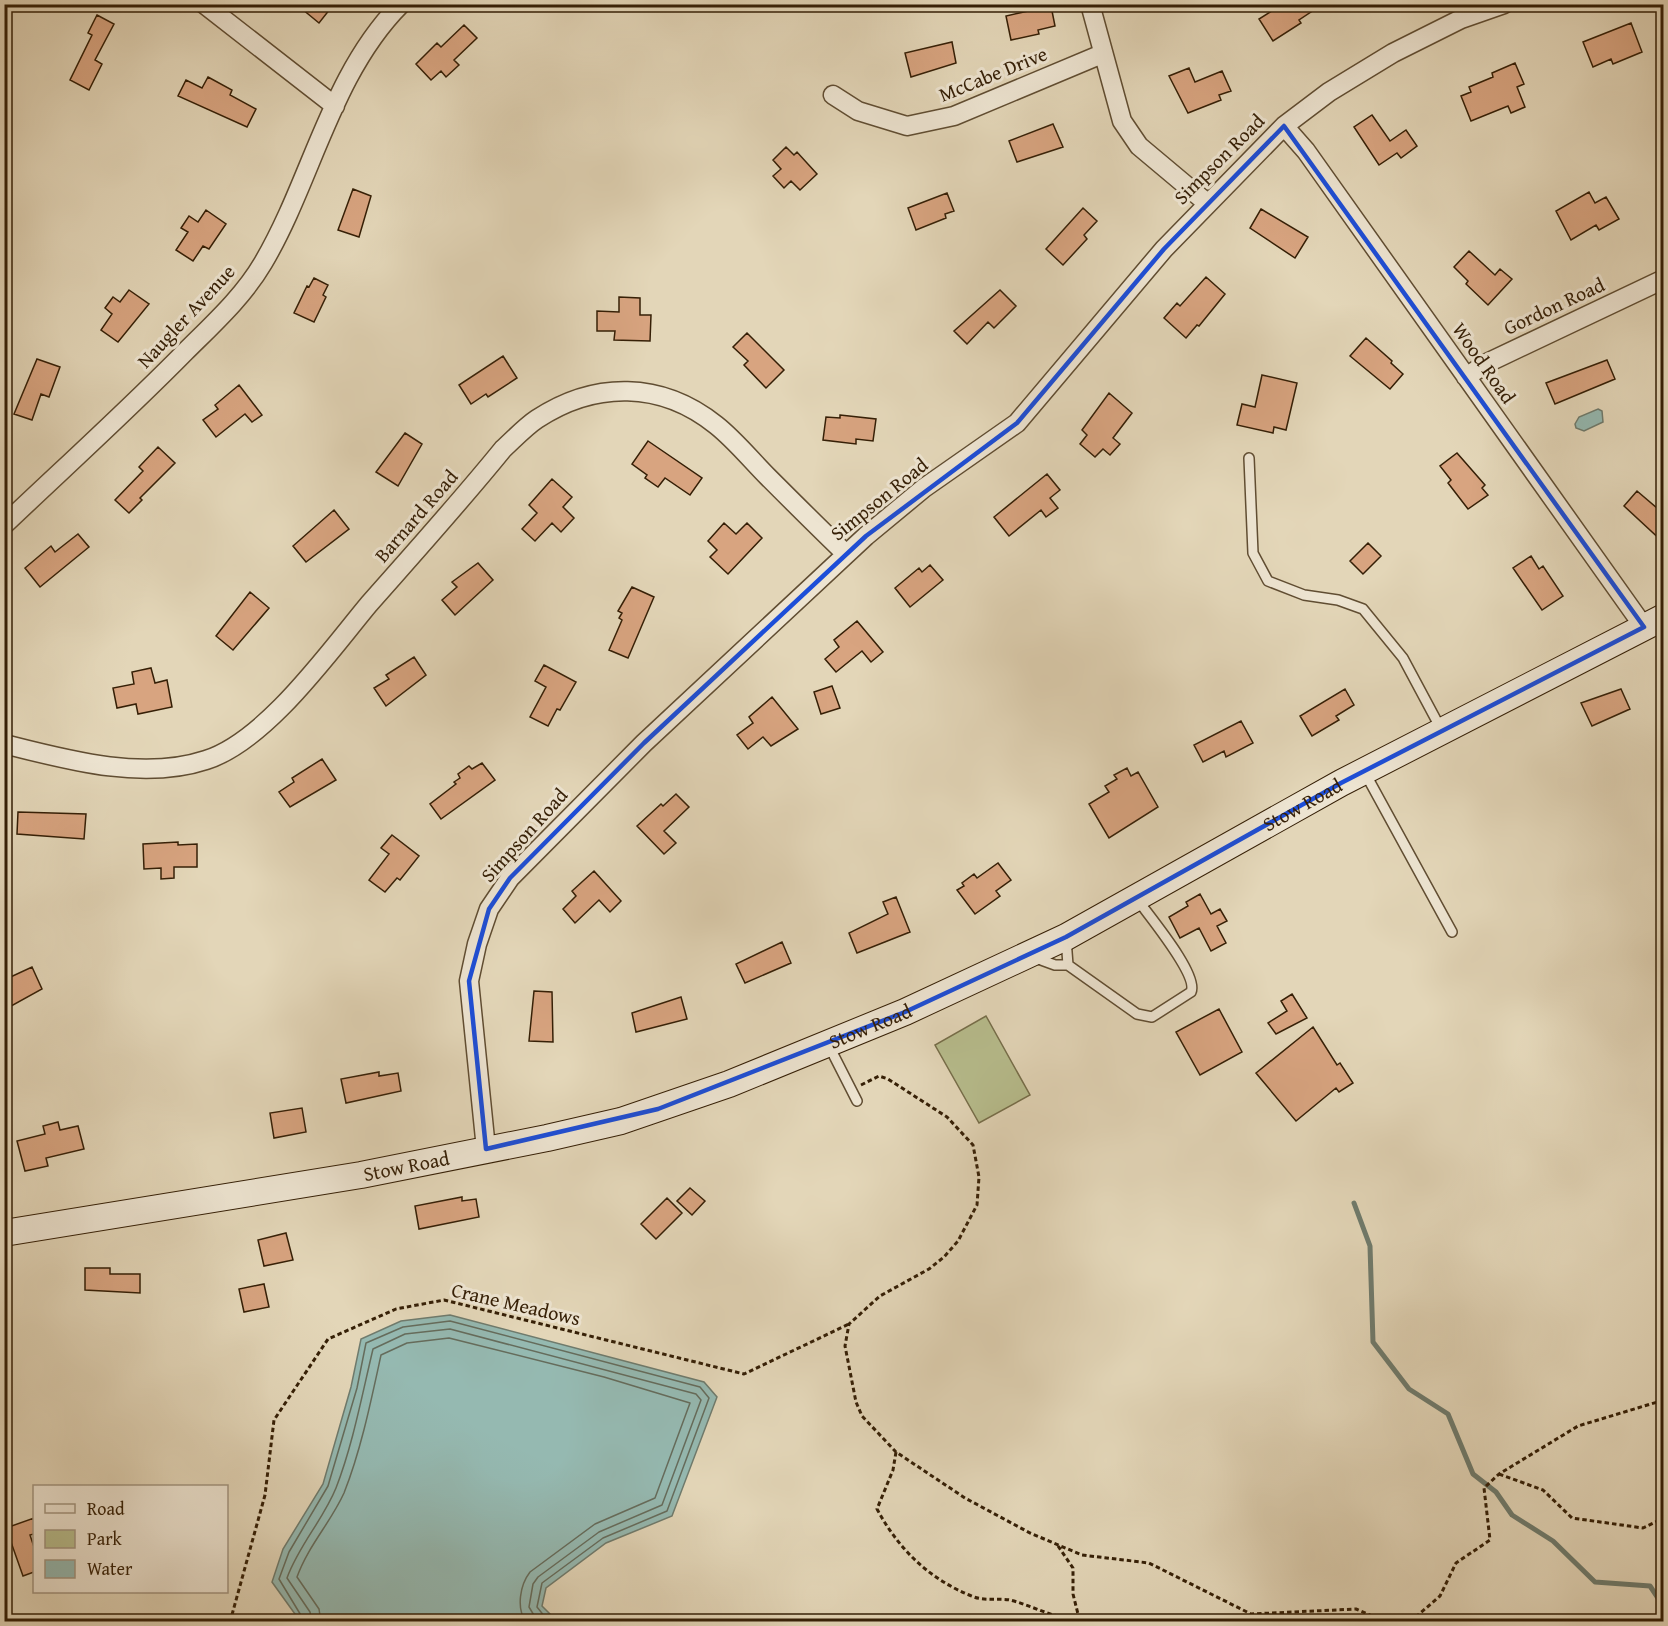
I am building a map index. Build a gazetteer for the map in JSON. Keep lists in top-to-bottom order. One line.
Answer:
{"streets":{"street":["McCabe Drive","Simpson Road","Gordon Road","Naugler Avenue","Wood Road","Barnard Road","Stow Road"],"path":["Crane Meadows"]},"crossings":[["Simpson Road","Wood Road"],["Simpson Road","Barnard Road"],["Simpson Road","Stow Road"],["Gordon Road","Wood Road"],["Wood Road","Stow Road"]],"legend":["Road","Park","Water"]}
